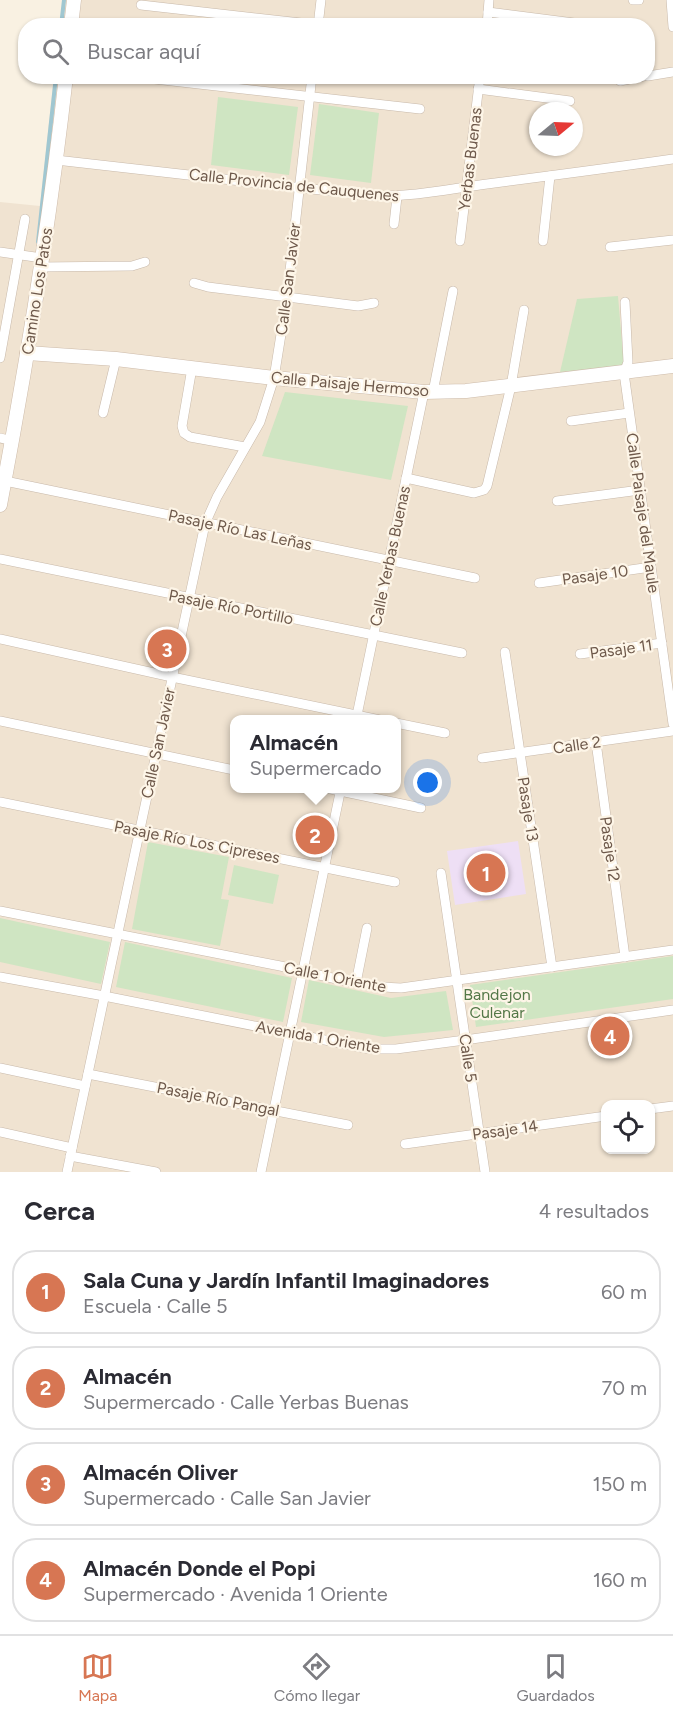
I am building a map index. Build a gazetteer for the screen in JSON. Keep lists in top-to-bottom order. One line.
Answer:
{"streets":{"street":["Yerbas Buenas","Calle Provincia de Cauquenes","Calle San Javier","Camino Los Patos","Calle Paisaje Hermoso","Calle Paisaje del Maule","Pasaje Río Las Leñas","Calle Yerbas Buenas","Pasaje 10","Pasaje Río Portillo","Pasaje 11","Calle 2","Pasaje 13","Pasaje Río Los Cipreses","Pasaje 12","Calle 1 Oriente","Avenida 1 Oriente","Calle 5","Pasaje Río Pangal","Pasaje 14"]},"crossings":[["Yerbas Buenas","Calle Provincia de Cauquenes"],["Calle Provincia de Cauquenes","Calle San Javier"],["Calle Provincia de Cauquenes","Camino Los Patos"],["Calle San Javier","Calle Paisaje Hermoso"],["Calle San Javier","Pasaje Río Las Leñas"],["Calle San Javier","Pasaje Río Portillo"],["Calle San Javier","Pasaje Río Los Cipreses"],["Calle San Javier","Calle 1 Oriente"],["Calle San Javier","Avenida 1 Oriente"],["Calle San Javier","Pasaje Río Pangal"],["Camino Los Patos","Calle Paisaje Hermoso"],["Camino Los Patos","Pasaje Río Las Leñas"],["Calle Paisaje Hermoso","Calle Paisaje del Maule"],["Calle Paisaje Hermoso","Calle Yerbas Buenas"],["Calle Paisaje del Maule","Pasaje 10"],["Calle Paisaje del Maule","Pasaje 11"],["Pasaje Río Las Leñas","Calle Yerbas Buenas"],["Calle Yerbas Buenas","Pasaje Río Portillo"],["Calle 2","Pasaje 13"],["Calle 2","Pasaje 12"],["Pasaje 13","Calle 1 Oriente"],["Pasaje 12","Calle 1 Oriente"],["Calle 1 Oriente","Calle 5"],["Avenida 1 Oriente","Calle 5"],["Calle 5","Pasaje 14"]],"parks":["Bandejon Culenar"],"north":"right","page":{"search":"Buscar aquí","pins":["3","2","1","4"],"popup":["Almacén","Supermercado"],"heading":["Cerca","4 resultados"],"list":[{"mark":"1","name":"Sala Cuna y Jardín Infantil Imaginadores","note":"Escuela · Calle 5","value":"60 m"},{"mark":"2","name":"Almacén","note":"Supermercado · Calle Yerbas Buenas","value":"70 m"},{"mark":"3","name":"Almacén Oliver","note":"Supermercado · Calle San Javier","value":"150 m"},{"mark":"4","name":"Almacén Donde el Popi","note":"Supermercado · Avenida 1 Oriente","value":"160 m"}],"nav":["Mapa","Cómo llegar","Guardados"]}}
